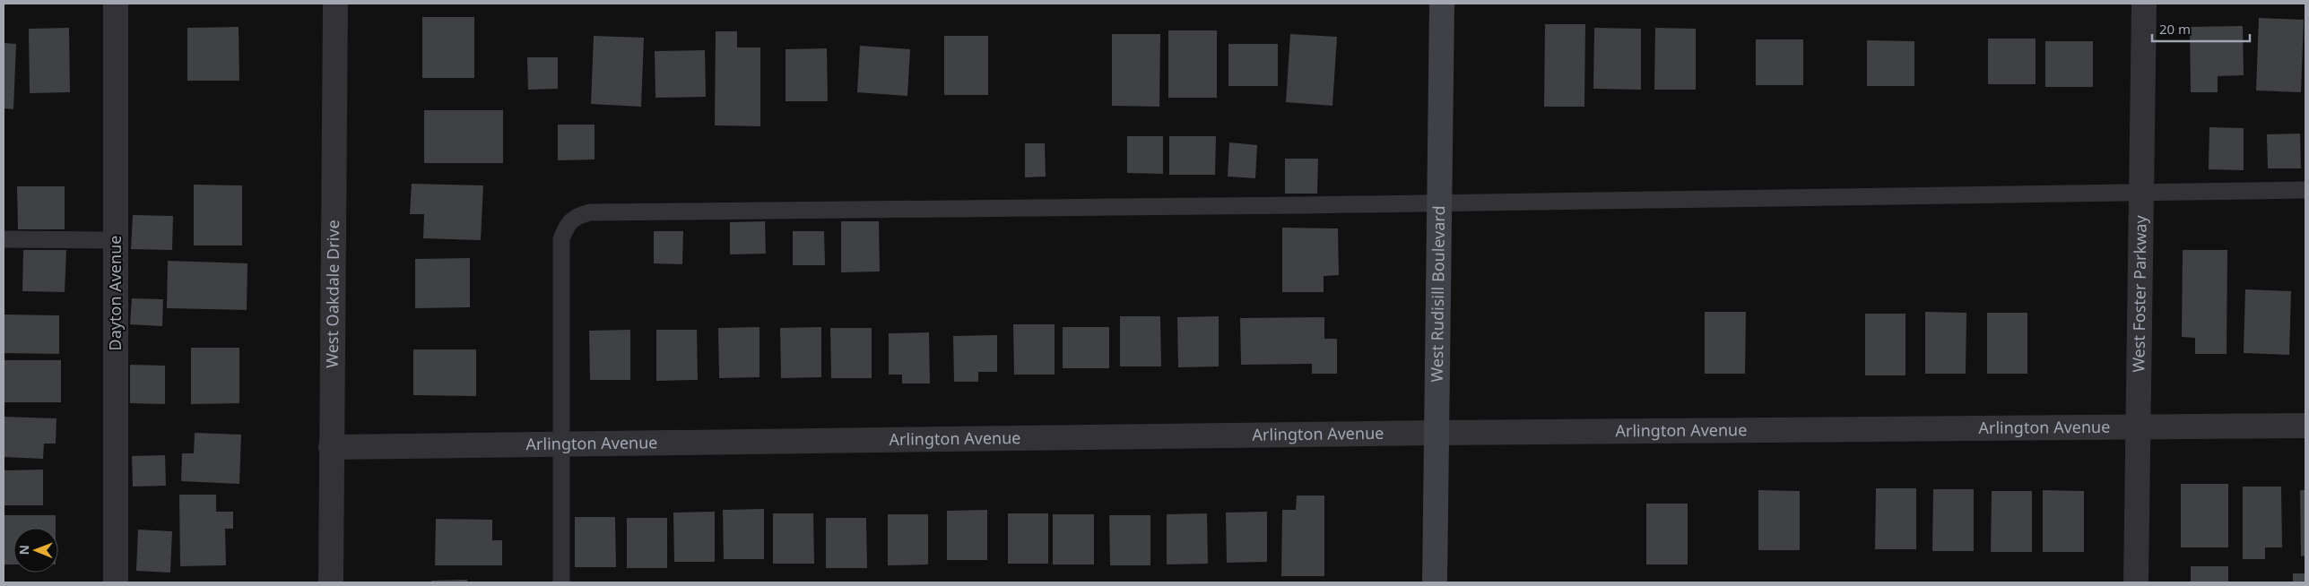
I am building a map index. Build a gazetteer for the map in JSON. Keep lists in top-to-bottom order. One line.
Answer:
{"streets":{"street":["Dayton Avenue","West Oakdale Drive","West Rudisill Boulevard","West Foster Parkway","Arlington Avenue"]},"crossings":[["West Oakdale Drive","Arlington Avenue"],["West Rudisill Boulevard","Arlington Avenue"],["West Foster Parkway","Arlington Avenue"]],"scale_bar":"20 m","north":"left"}
